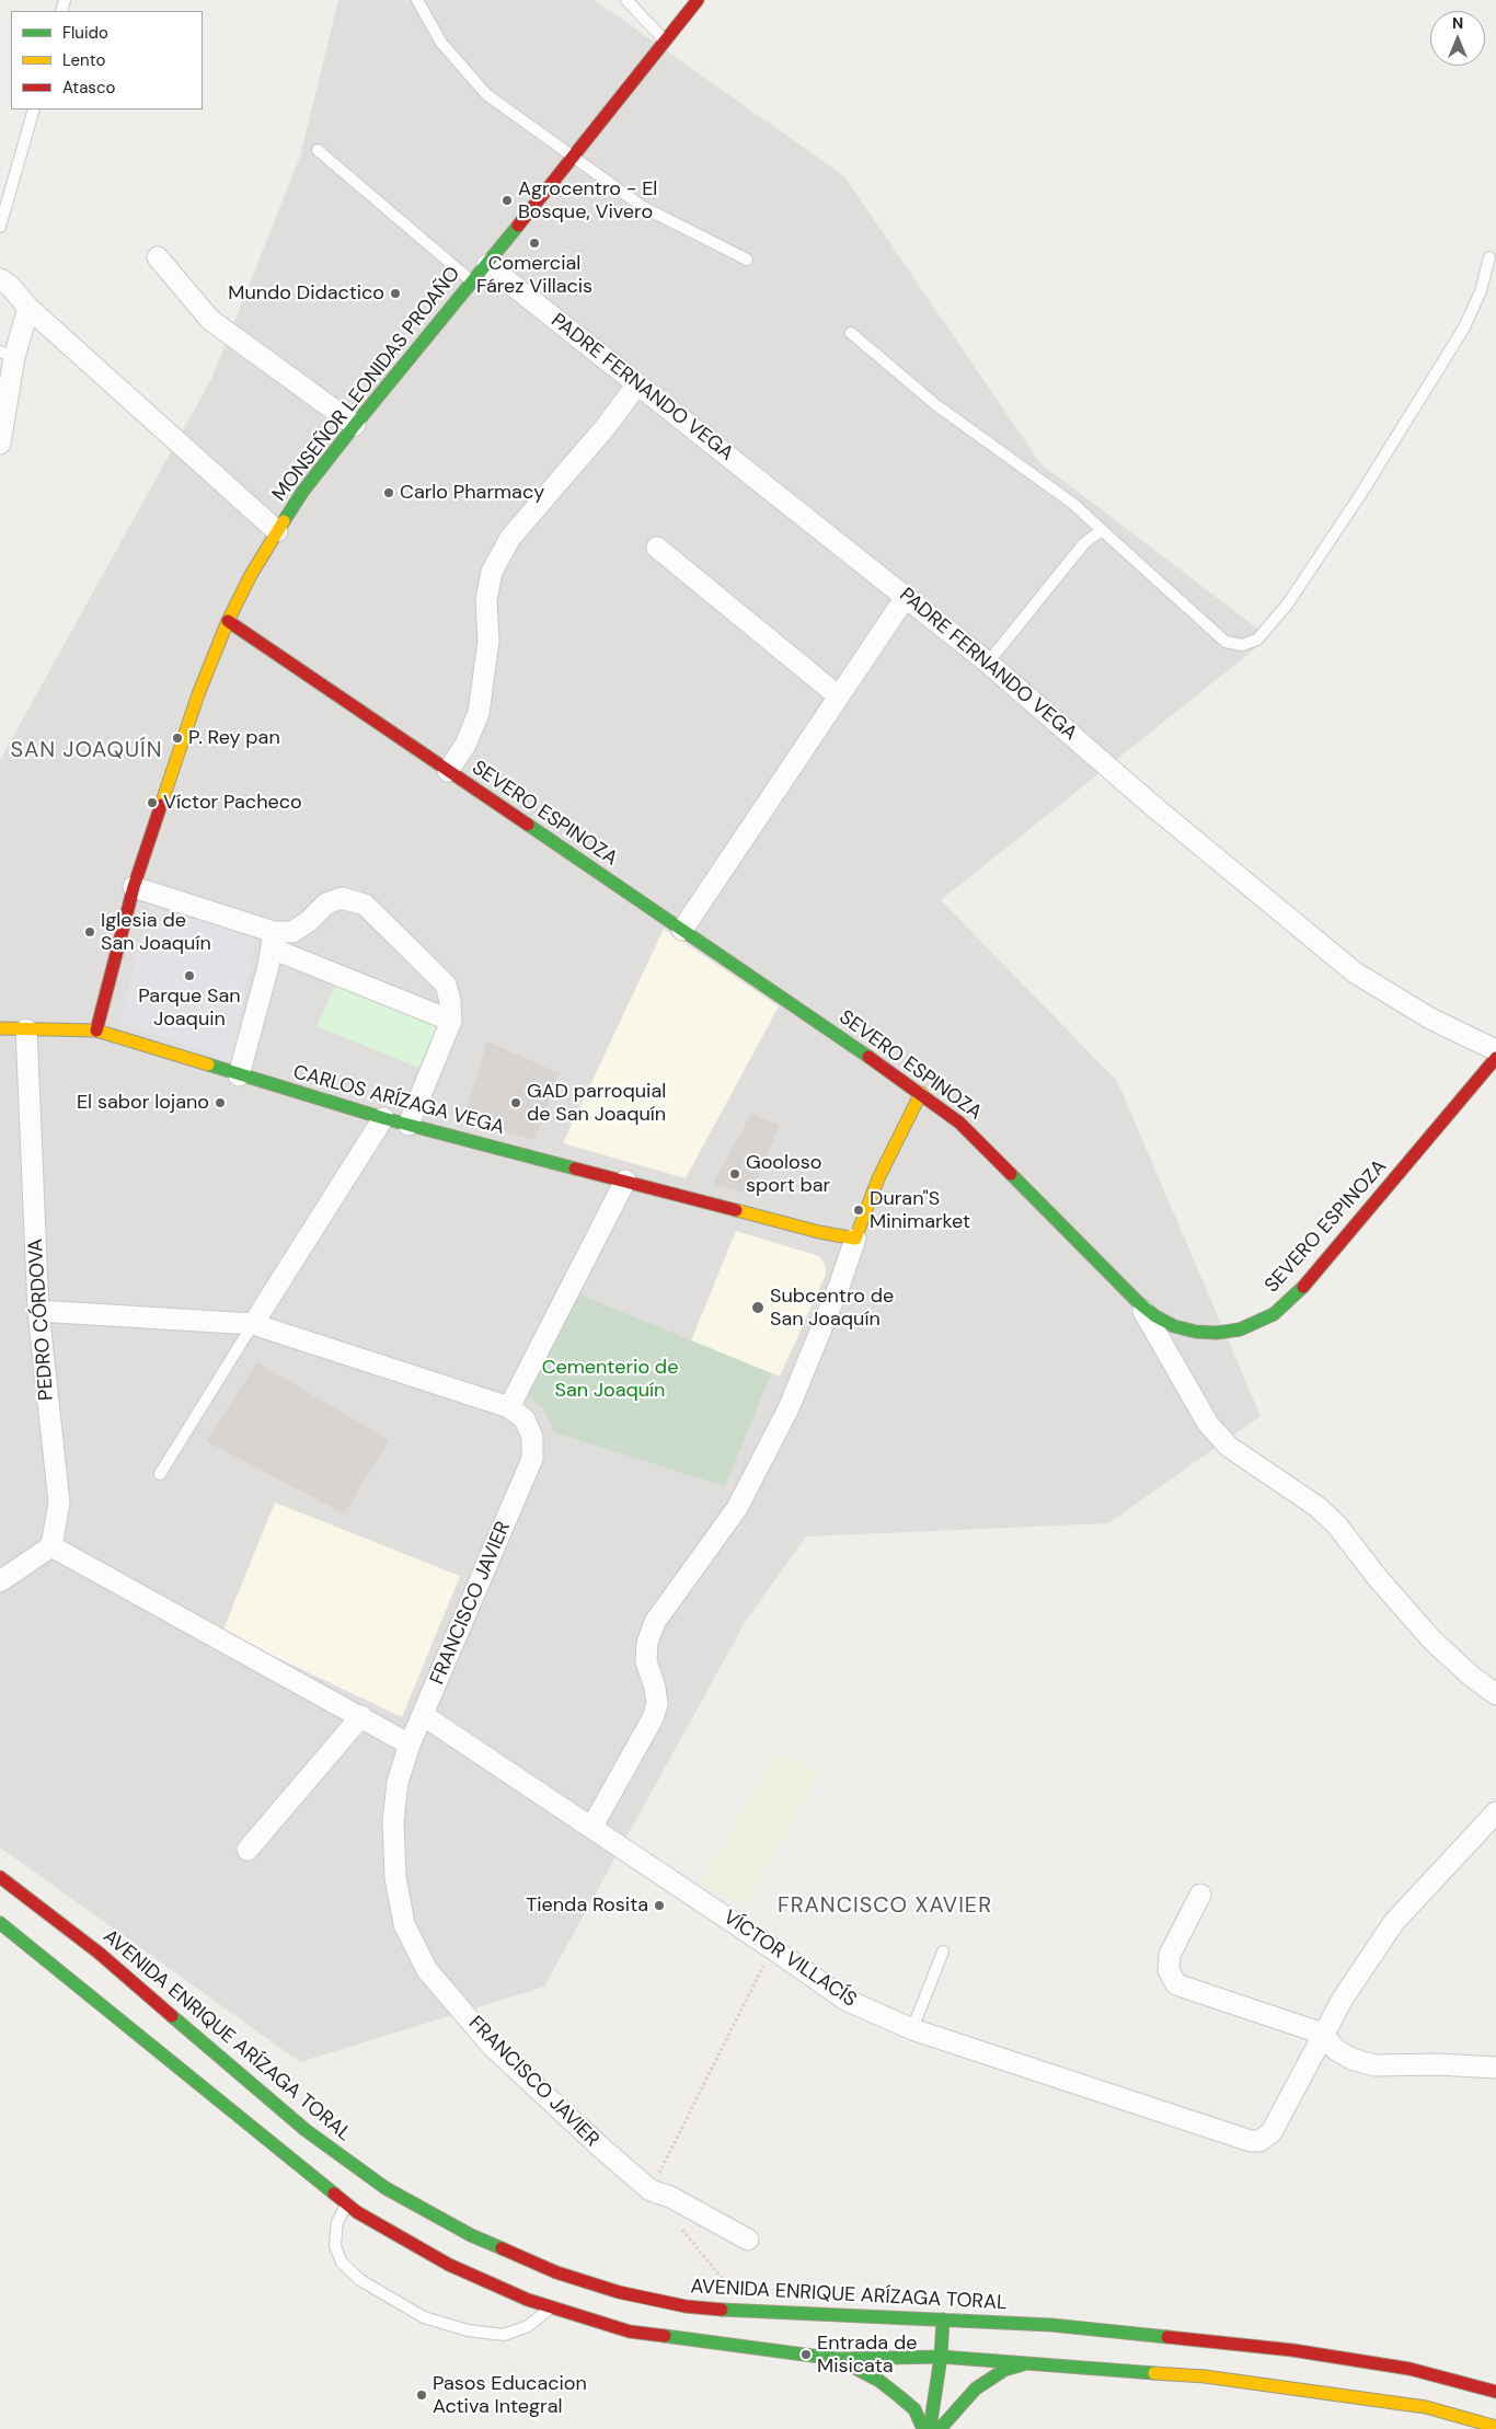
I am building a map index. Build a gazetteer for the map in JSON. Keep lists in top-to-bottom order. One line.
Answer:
{"streets":{"street":["MONSEÑOR LEONIDAS PROAÑO","PADRE FERNANDO VEGA","SEVERO ESPINOZA","CARLOS ARÍZAGA VEGA","PEDRO CÓRDOVA","FRANCISCO JAVIER","VÍCTOR VILLACÍS","AVENIDA ENRIQUE ARÍZAGA TORAL"]},"crossings":[["MONSEÑOR LEONIDAS PROAÑO","PADRE FERNANDO VEGA"],["MONSEÑOR LEONIDAS PROAÑO","SEVERO ESPINOZA"],["MONSEÑOR LEONIDAS PROAÑO","CARLOS ARÍZAGA VEGA"],["CARLOS ARÍZAGA VEGA","PEDRO CÓRDOVA"],["PEDRO CÓRDOVA","FRANCISCO JAVIER"],["FRANCISCO JAVIER","VÍCTOR VILLACÍS"]],"districts":["SAN JOAQUÍN","FRANCISCO XAVIER"],"parks":["Cementerio de San Joaquín"],"places":["Agrocentro - El Bosque, Vivero","Comercial Fárez Villacis","Mundo Didactico","Carlo Pharmacy","P. Rey pan","Víctor Pacheco","Iglesia de San Joaquín","Parque San Joaquin","El sabor lojano","GAD parroquial de San Joaquín","Gooloso sport bar","Duran\"S Minimarket","Subcentro de San Joaquín","Tienda Rosita","Entrada de Misicata","Pasos Educacion Activa Integral"],"legend":["Fluido","Lento","Atasco"],"north":"top"}
